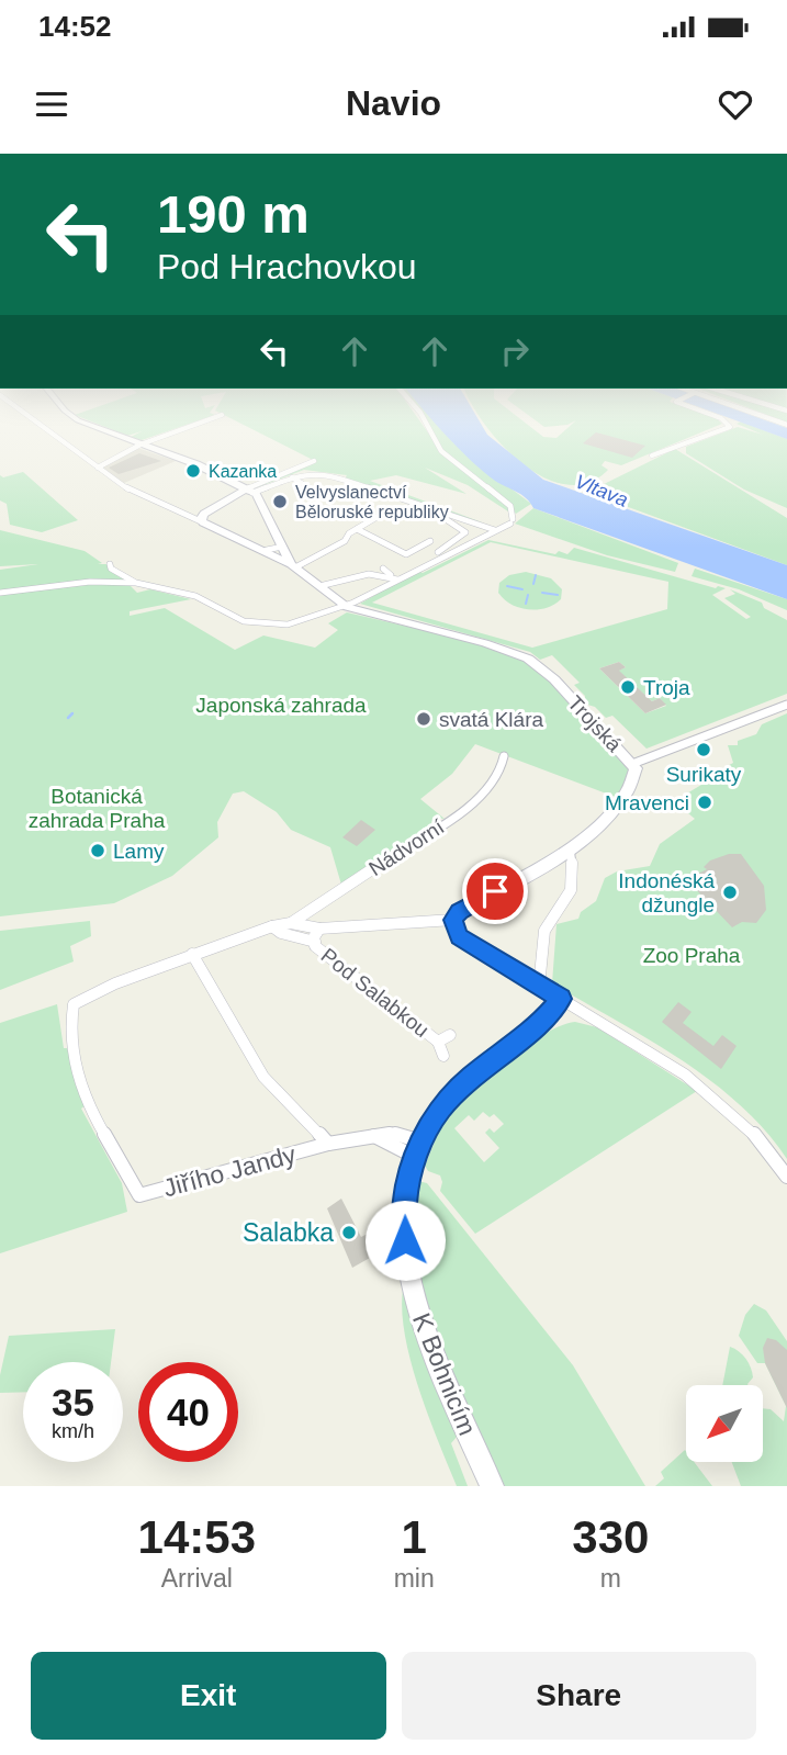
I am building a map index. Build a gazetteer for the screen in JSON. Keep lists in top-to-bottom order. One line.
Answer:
{"streets":{"street":["Trojská","Nádvorní","Pod Salabkou","Jiřího Jandy","K Bohnicím"]},"crossings":[["Jiřího Jandy","K Bohnicím"]],"water":["Vltava"],"parks":["Japonská zahrada","Botanická zahrada Praha","Zoo Praha"],"places":["Kazanka","Velvyslanectví Běloruské republiky","Troja","svatá Klára","Surikaty","Mravenci","Lamy","Indonéská džungle","Salabka"],"north":"bottom left","page":{"status":"14:52","header":"Navio","turn":["190 m","Pod Hrachovkou"],"speed":"35 km/h","limit":"40","eta":["14:53","Arrival","1","min","330","m"],"buttons":["Exit","Share"]}}
